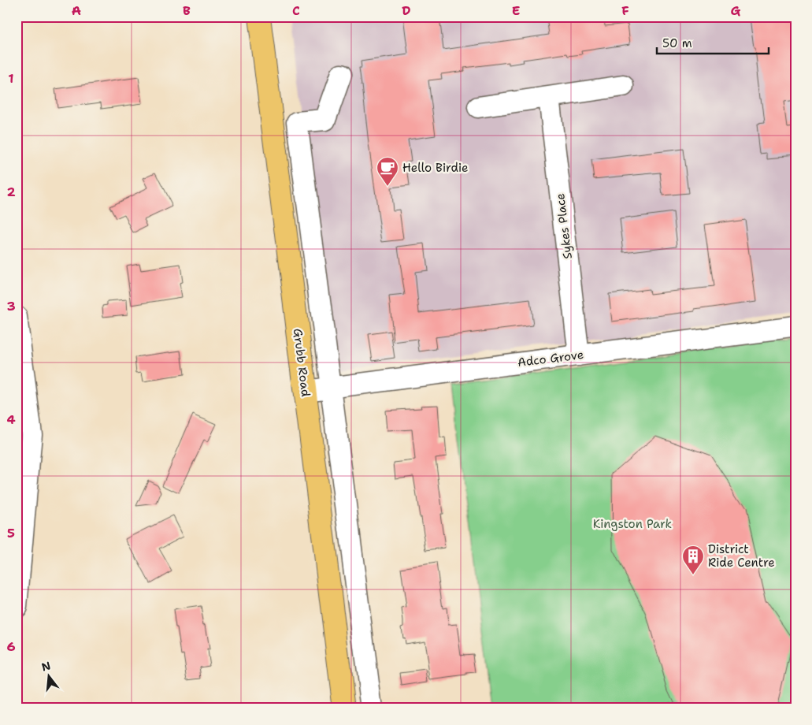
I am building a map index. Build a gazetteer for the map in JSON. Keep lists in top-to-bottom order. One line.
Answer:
{"streets":{"main road":["Grubb Road"],"street":["Sykes Place","Adco Grove"]},"crossings":[["Sykes Place","Adco Grove"],["Adco Grove","Grubb Road"]],"parks":["Kingston Park"],"places":{"cafe":["Hello Birdie"],"building":["District Ride Centre"]},"scale_bar":"50 m","north":"top","grid":{"columns":["A","B","C","D","E","F","G"],"rows":["1","2","3","4","5","6"]}}
